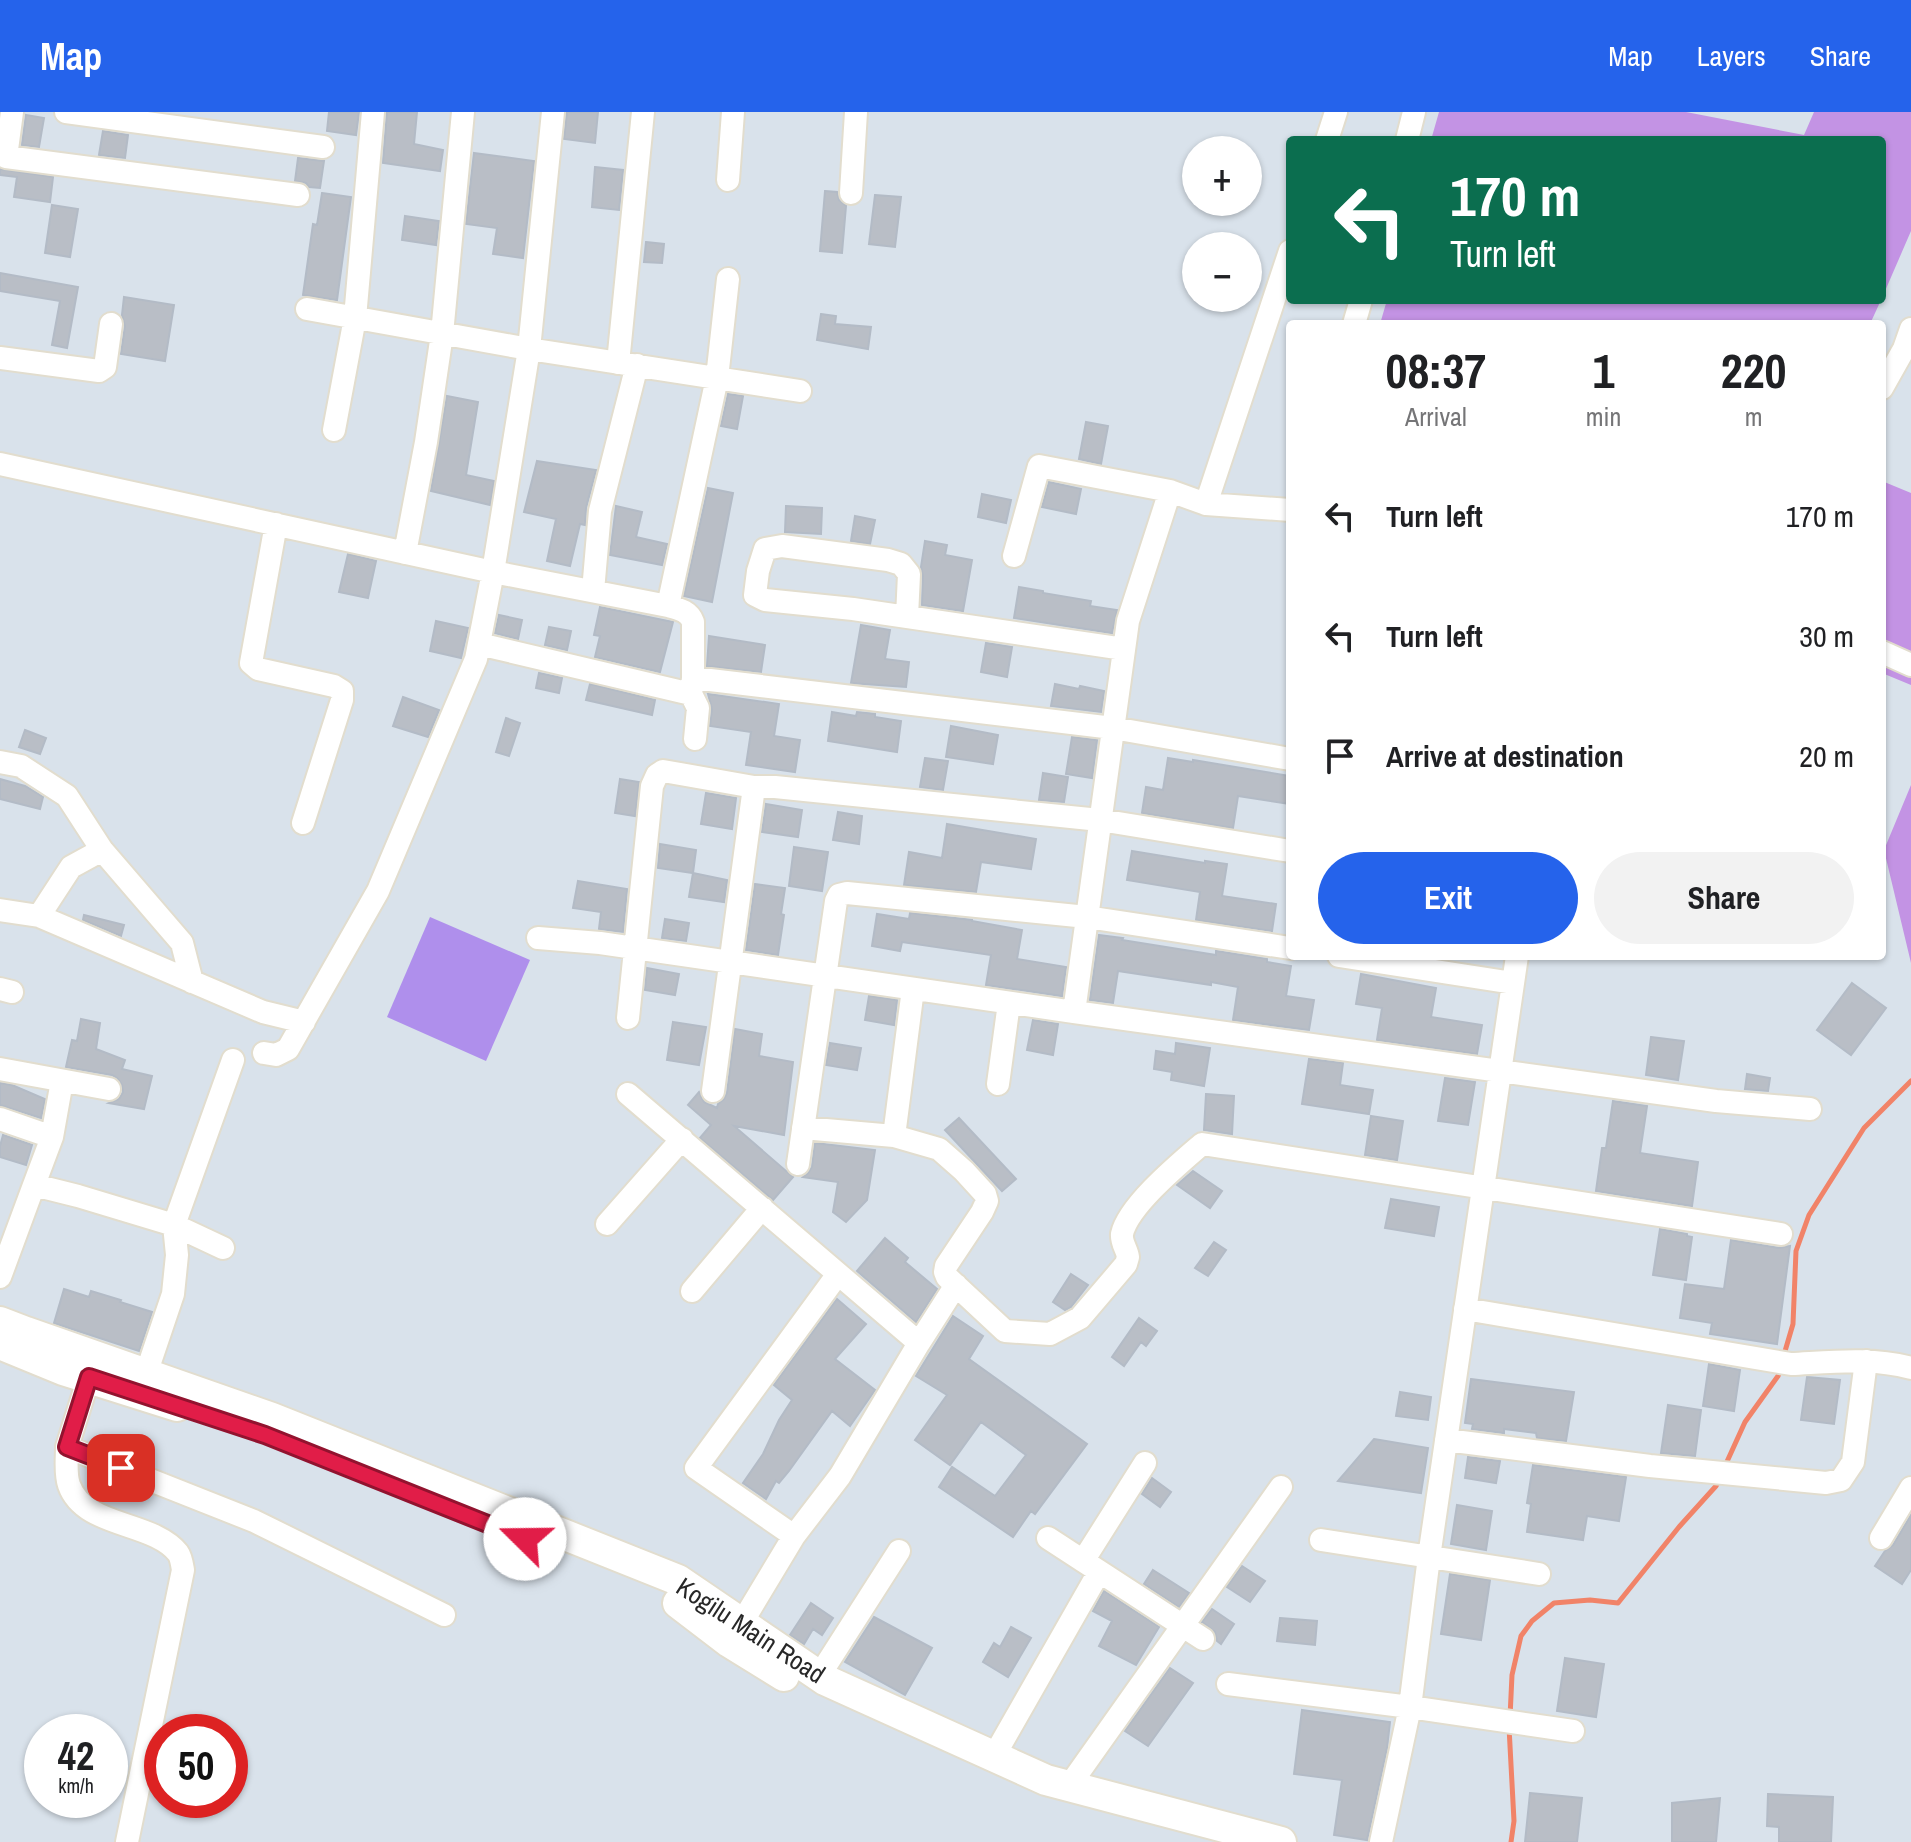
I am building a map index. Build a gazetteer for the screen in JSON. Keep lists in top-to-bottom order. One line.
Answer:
{"streets":{"main road":["Kogilu Main Road"]},"page":{"header":"Map","nav":["Map","Layers","Share"],"map_buttons":["+","−"],"turn":["170 m","Turn left"],"eta":["08:37","Arrival","1","min","220","m"],"list":[{"name":"Turn left","value":"170 m"},{"name":"Turn left","value":"30 m"},{"name":"Arrive at destination","value":"20 m"}],"buttons":["Exit","Share"],"speed":"42 km/h","limit":"50"}}
